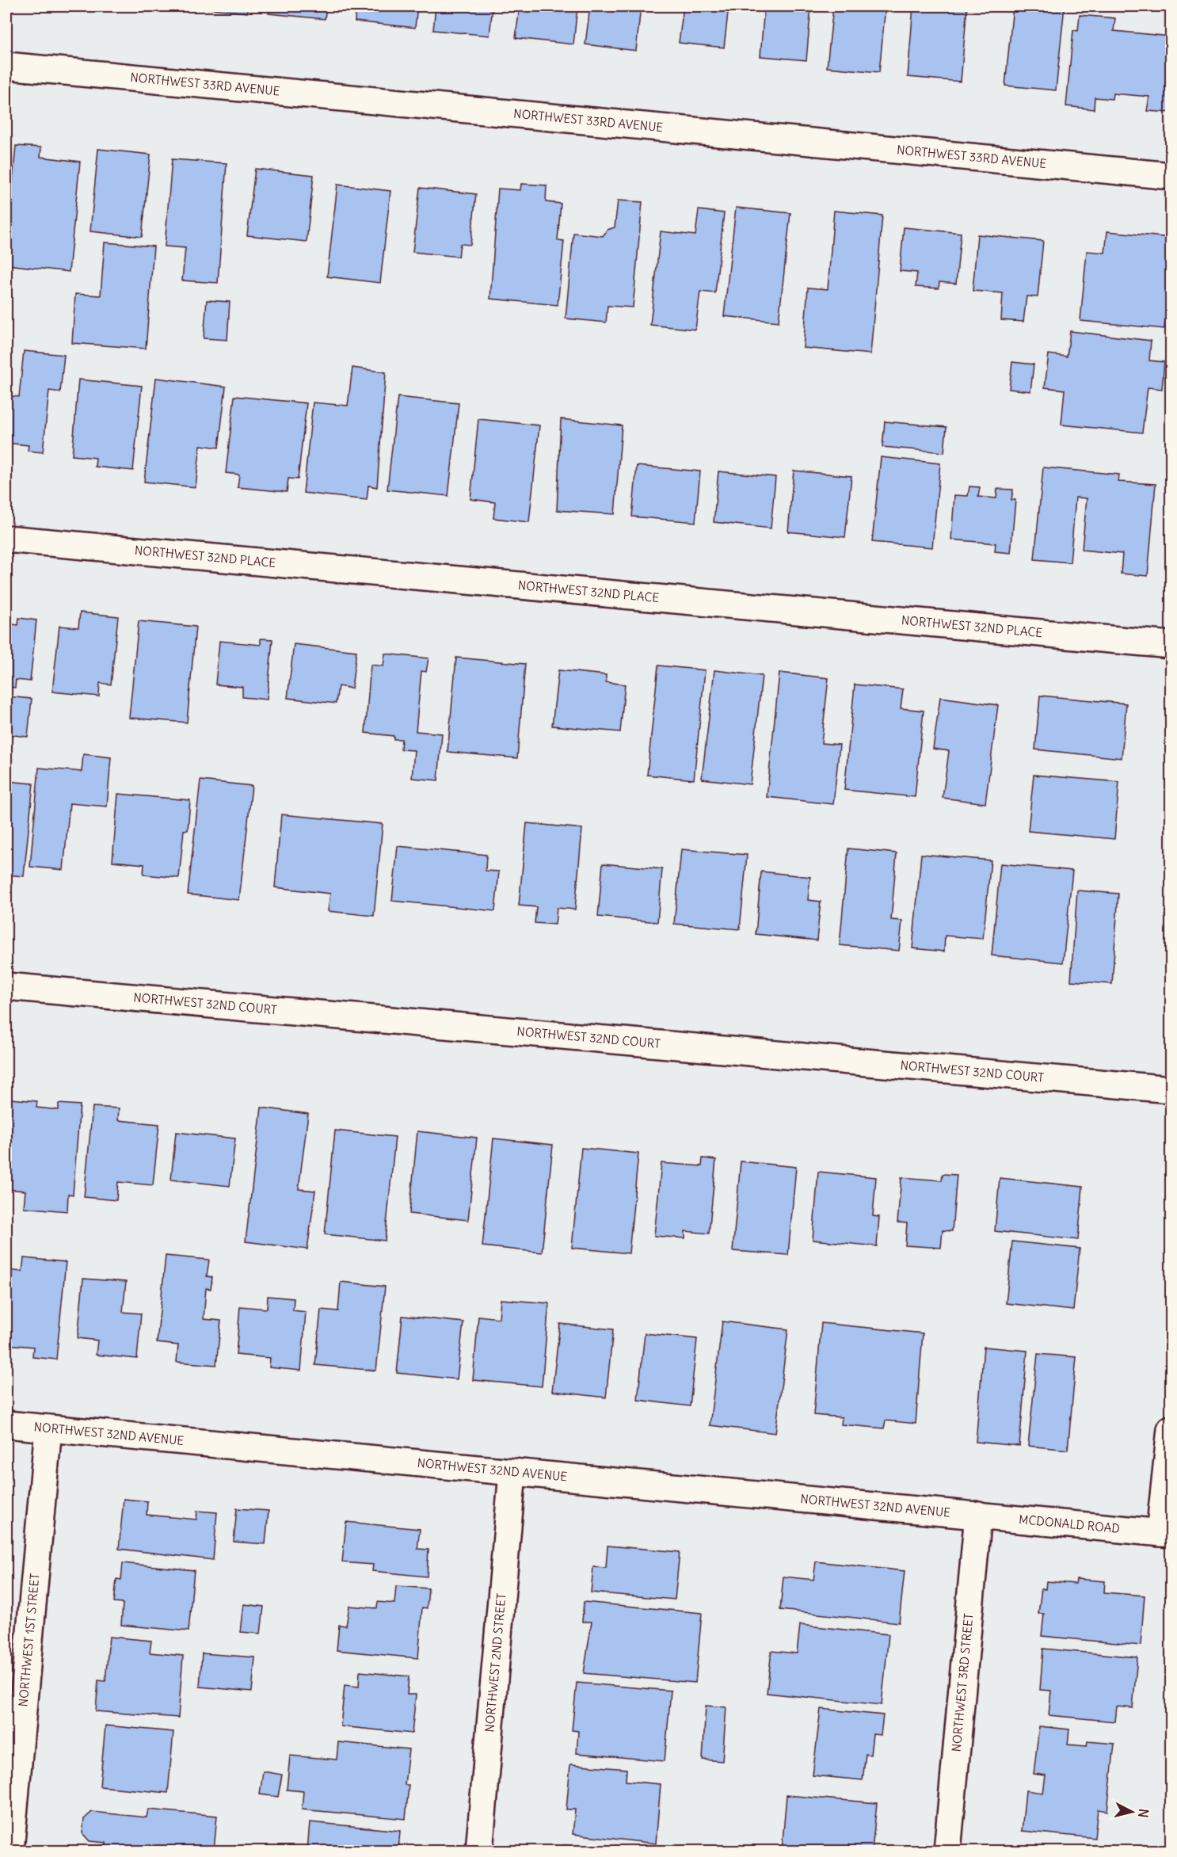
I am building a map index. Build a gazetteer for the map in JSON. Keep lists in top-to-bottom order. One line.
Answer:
{"streets":{"street":["NORTHWEST 33RD AVENUE","NORTHWEST 32ND PLACE","NORTHWEST 32ND COURT","NORTHWEST 32ND AVENUE","MCDONALD ROAD","NORTHWEST 1ST STREET","NORTHWEST 2ND STREET","NORTHWEST 3RD STREET"]},"crossings":[["NORTHWEST 32ND AVENUE","MCDONALD ROAD"],["NORTHWEST 32ND AVENUE","NORTHWEST 1ST STREET"],["NORTHWEST 32ND AVENUE","NORTHWEST 2ND STREET"],["NORTHWEST 32ND AVENUE","NORTHWEST 3RD STREET"],["MCDONALD ROAD","NORTHWEST 3RD STREET"]],"north":"right"}
